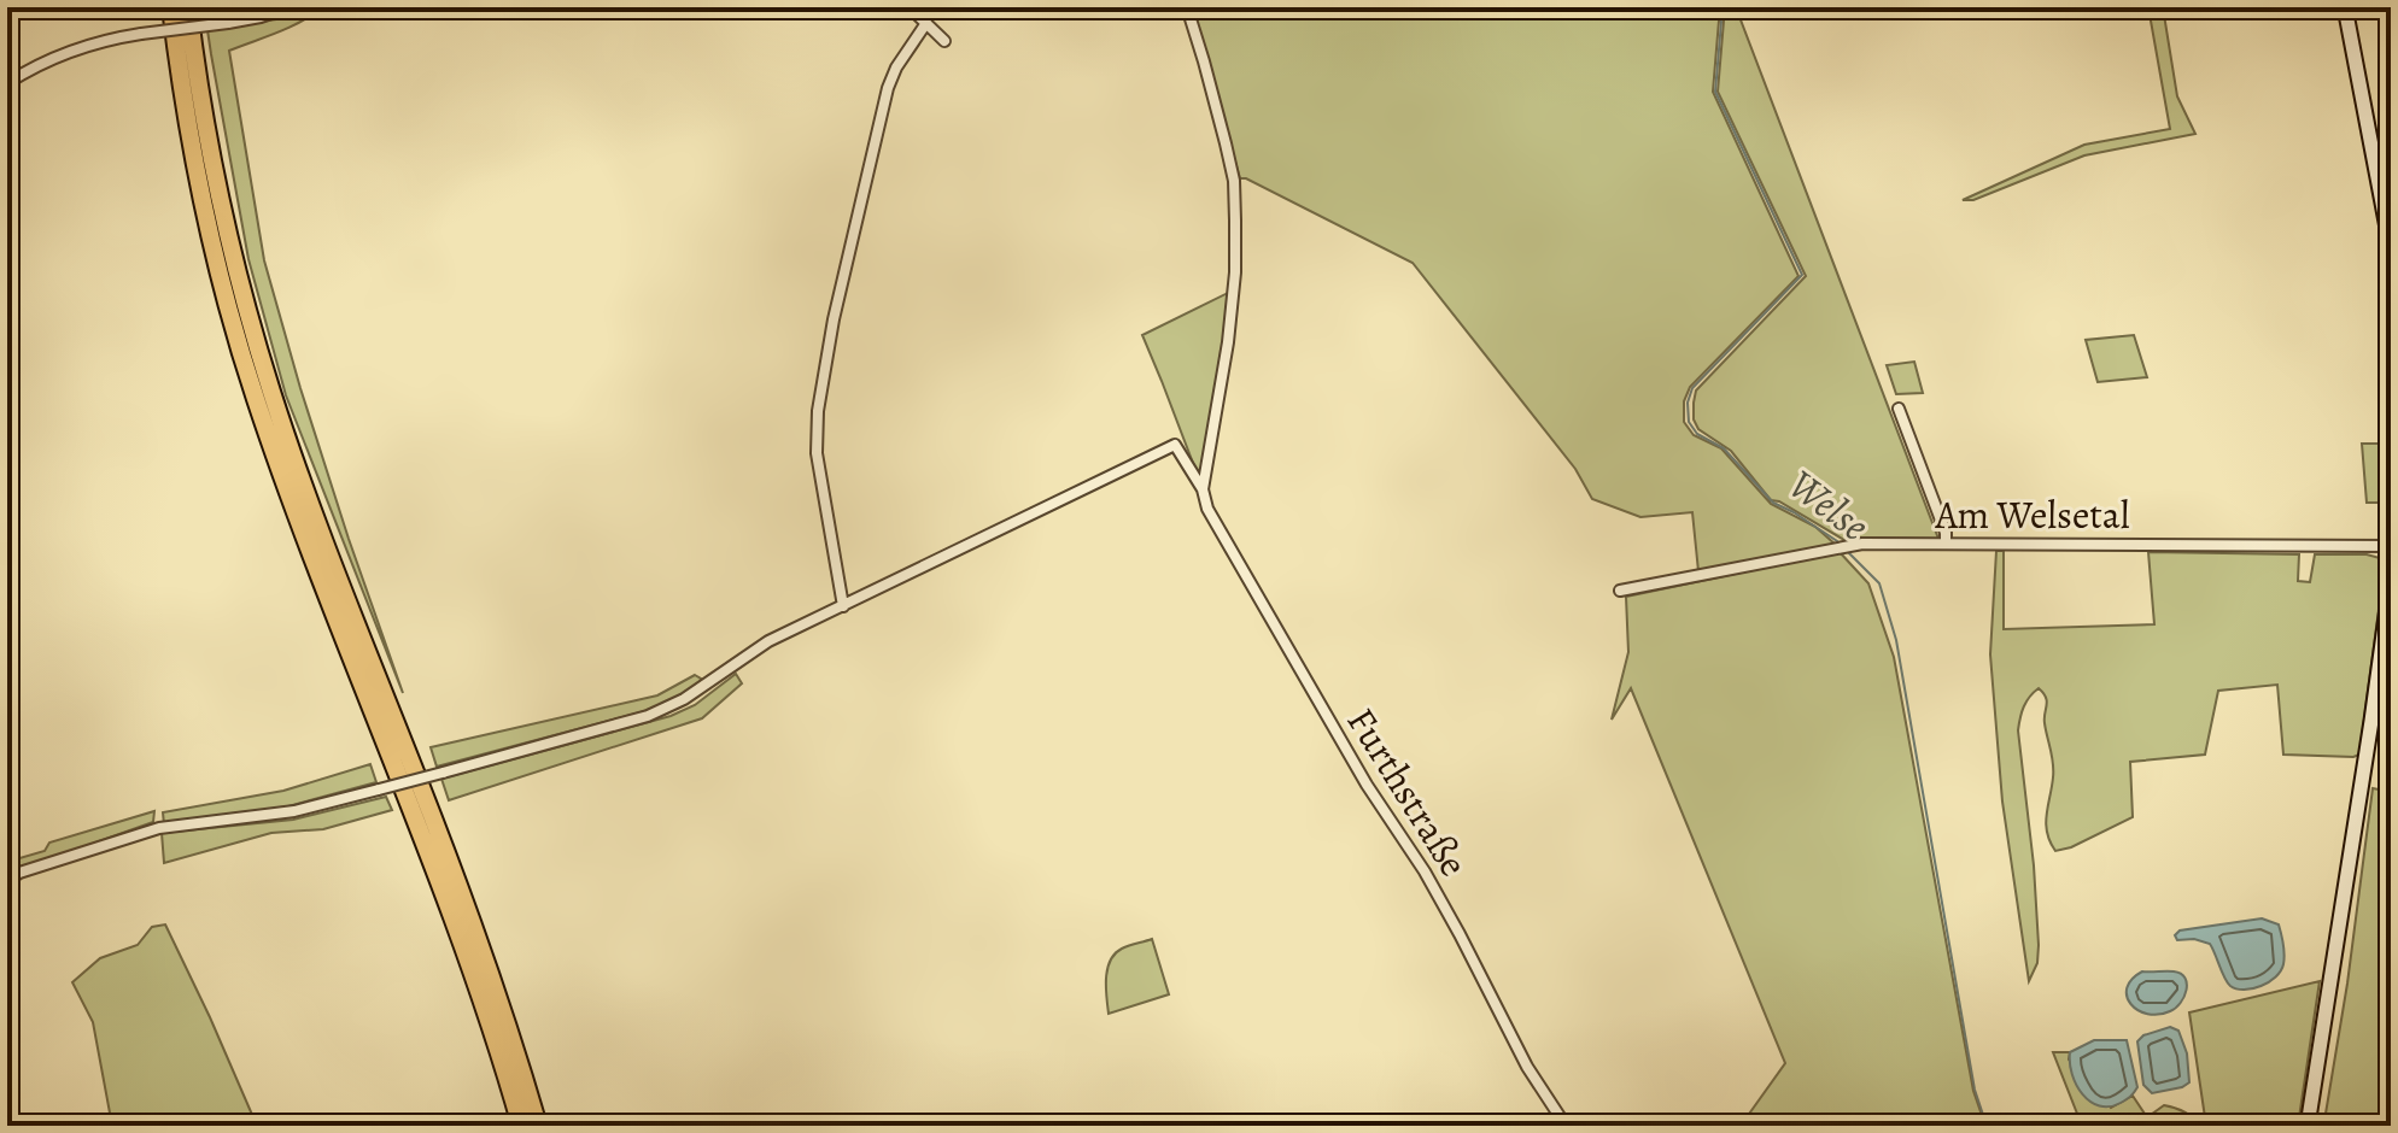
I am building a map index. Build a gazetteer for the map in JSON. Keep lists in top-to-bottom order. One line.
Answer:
{"streets":{"street":["Am Welsetal","Furthstraße"]},"water":["Welse"]}
